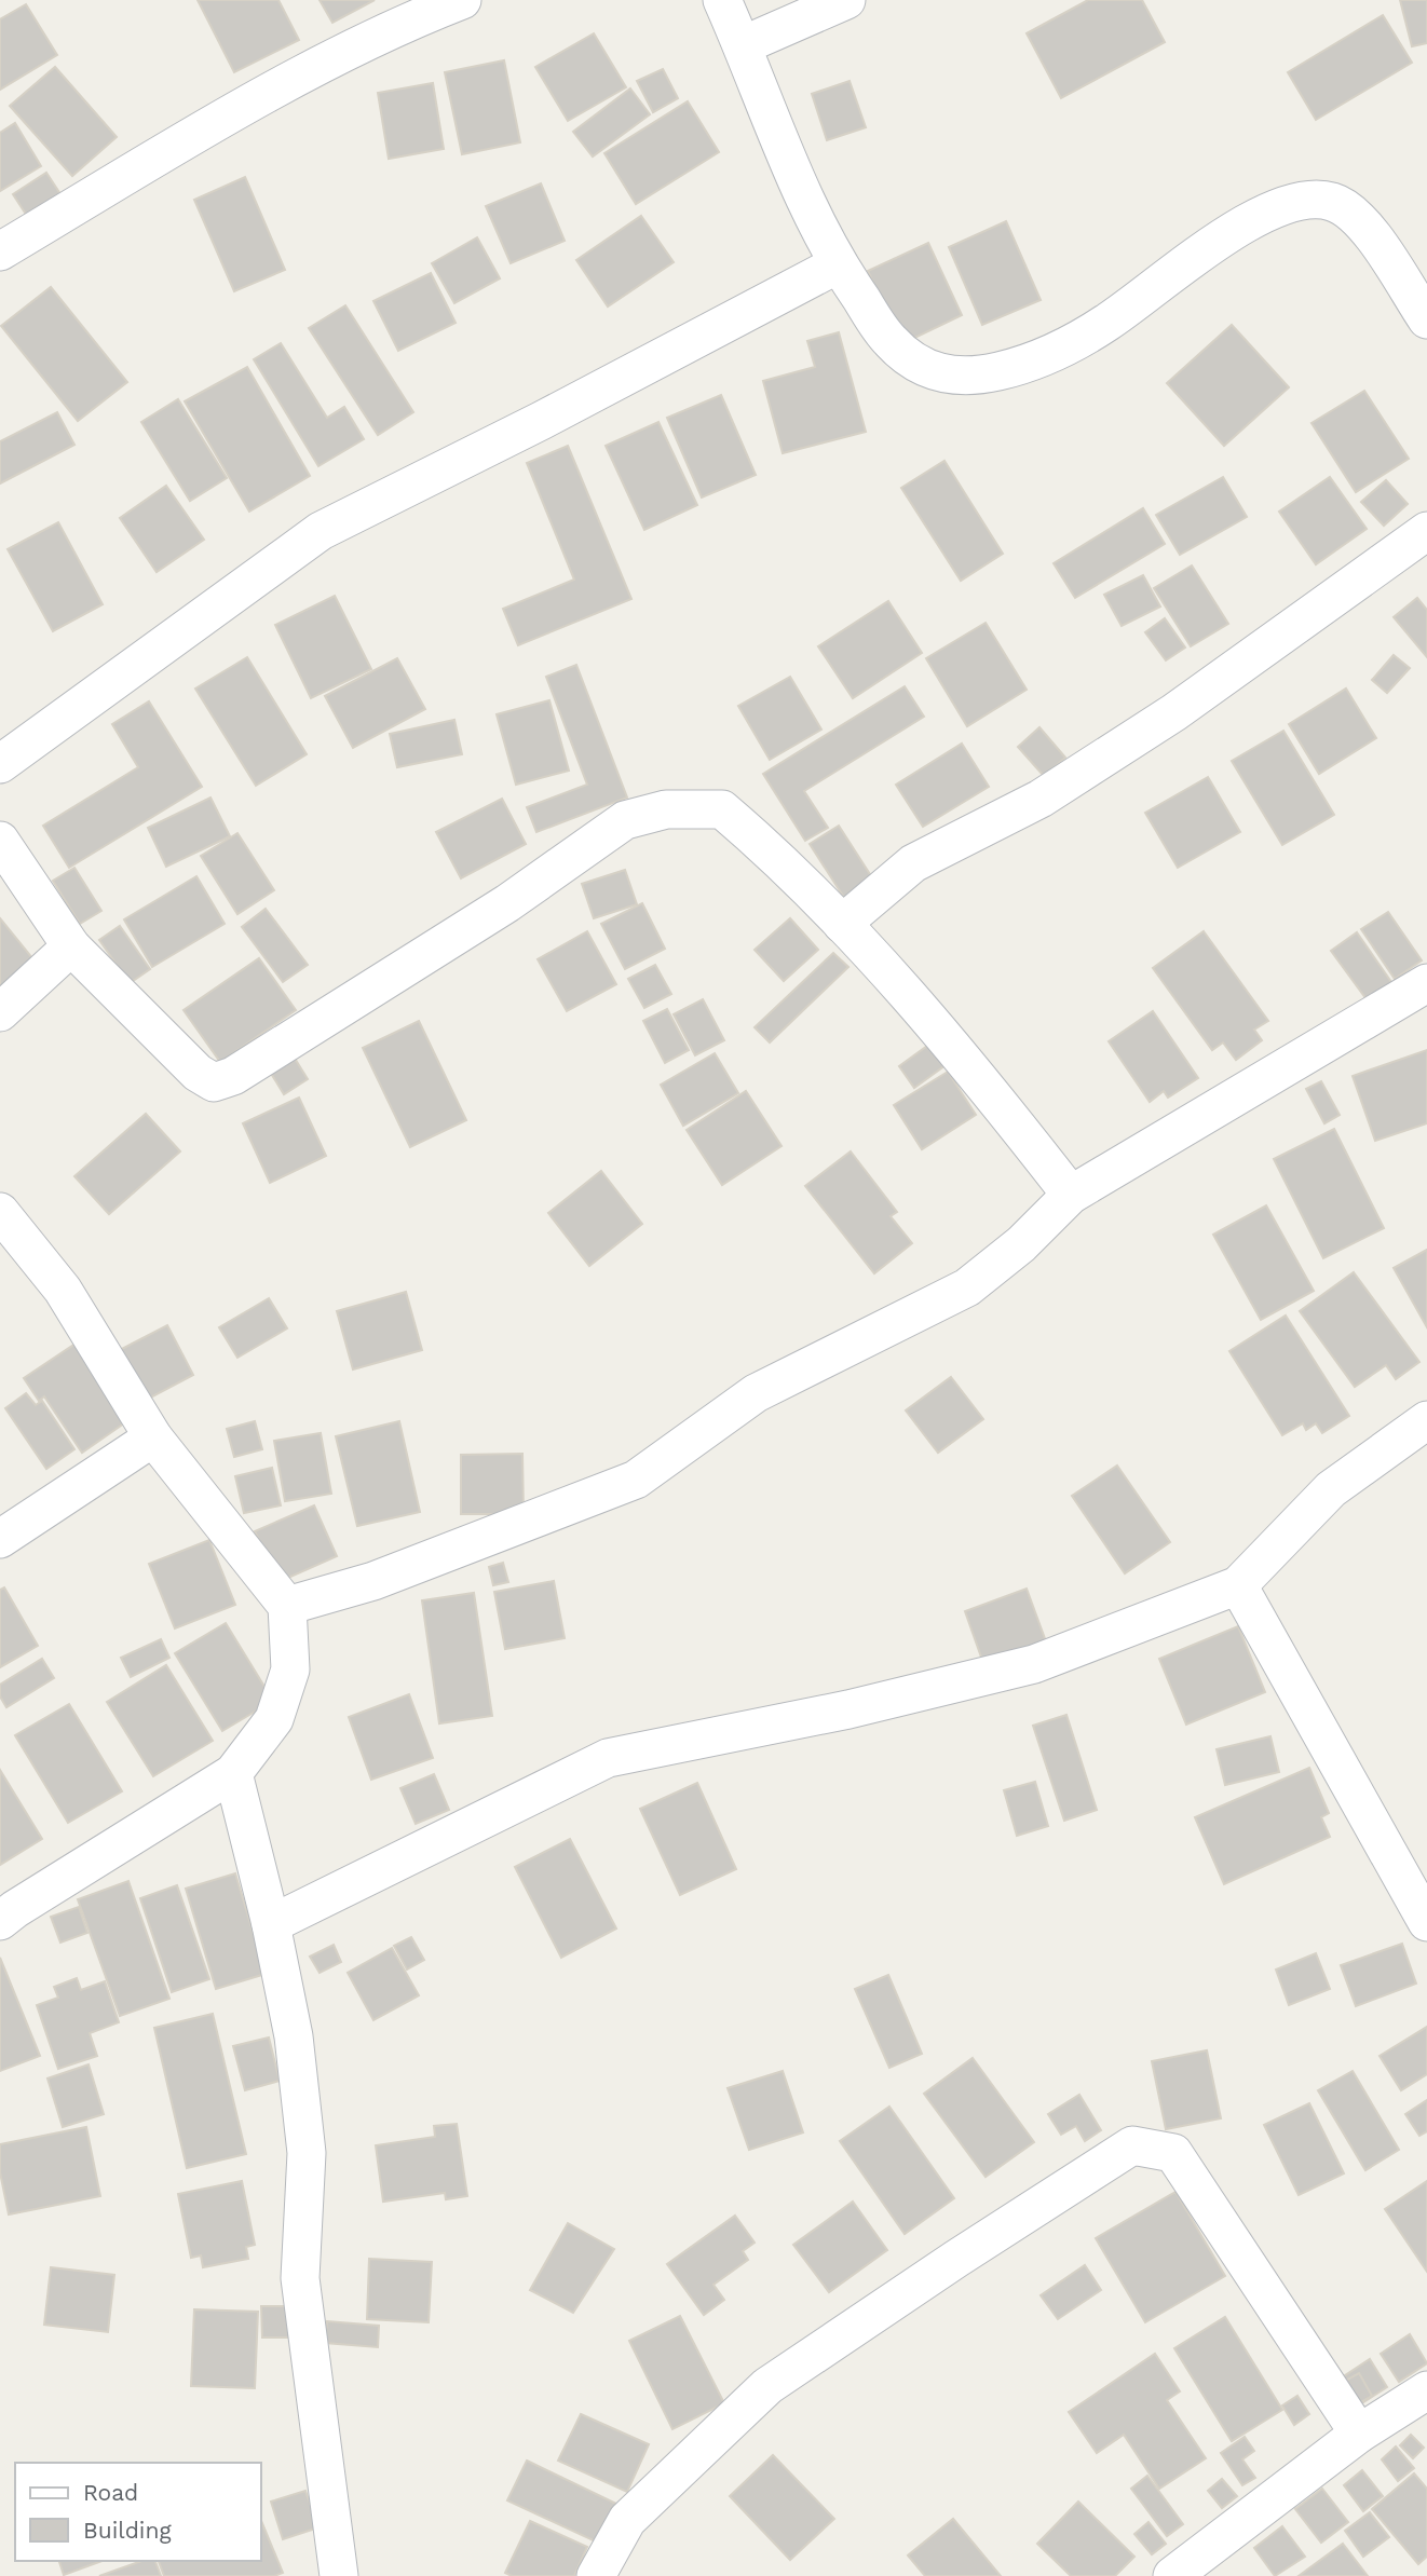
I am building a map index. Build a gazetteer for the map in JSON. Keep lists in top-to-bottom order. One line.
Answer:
{"legend":["Road","Building"]}
